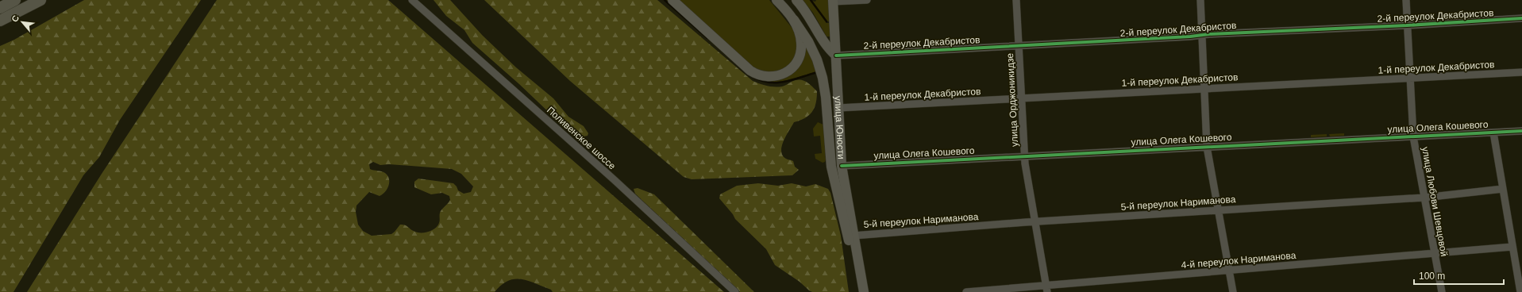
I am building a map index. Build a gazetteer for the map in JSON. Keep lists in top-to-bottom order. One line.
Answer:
{"streets":{"main road":["улица Юности"],"street":["2-й переулок Декабристов","1-й переулок Декабристов","улица Орджоникидзе","улица Олега Кошевого","Поливенское шоссе","улица Любови Шевцовой","5-й переулок Нариманова","4-й переулок Нариманова"]},"crossings":[["2-й переулок Декабристов","улица Орджоникидзе"],["2-й переулок Декабристов","улица Юности"],["2-й переулок Декабристов","улица Любови Шевцовой"],["1-й переулок Декабристов","улица Орджоникидзе"],["1-й переулок Декабристов","улица Юности"],["1-й переулок Декабристов","улица Любови Шевцовой"],["улица Орджоникидзе","улица Олега Кошевого"],["улица Орджоникидзе","5-й переулок Нариманова"],["улица Орджоникидзе","4-й переулок Нариманова"],["улица Олега Кошевого","улица Юности"],["улица Олега Кошевого","улица Любови Шевцовой"],["улица Юности","5-й переулок Нариманова"],["улица Любови Шевцовой","5-й переулок Нариманова"],["улица Любови Шевцовой","4-й переулок Нариманова"]],"scale_bar":"100 m","north":"top left"}
